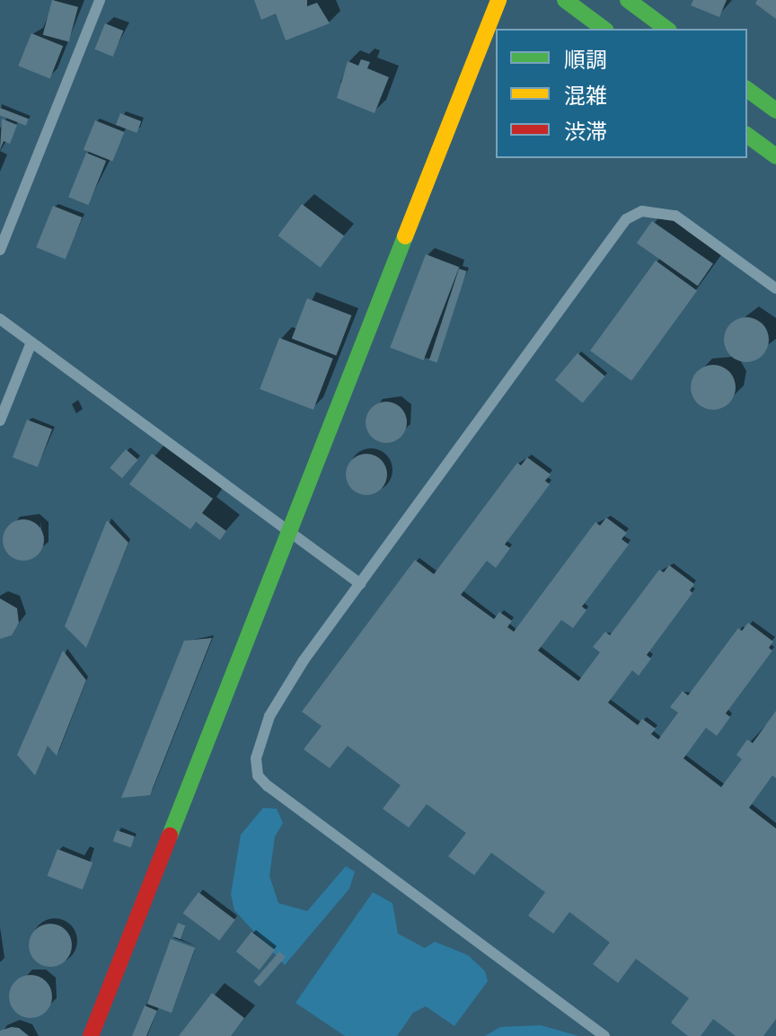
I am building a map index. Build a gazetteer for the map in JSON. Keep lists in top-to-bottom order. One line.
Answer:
{"legend":["順調","混雑","渋滞"]}
